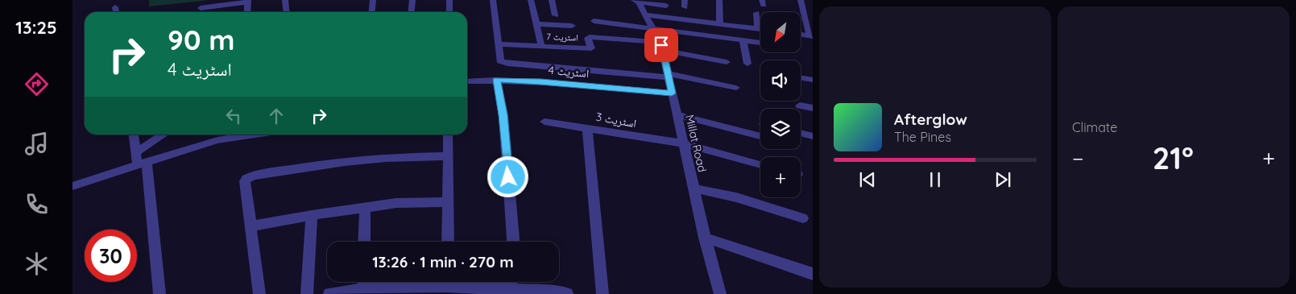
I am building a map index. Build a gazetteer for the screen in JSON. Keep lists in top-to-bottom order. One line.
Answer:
{"streets":{"street":["اسٹریٹ 7","اسٹریٹ 4","اسٹریٹ 3","Millat Road"]},"crossings":[["اسٹریٹ 7","Millat Road"],["اسٹریٹ 4","Millat Road"],["اسٹریٹ 3","Millat Road"]],"north":"bottom left","page":{"tabs":"13:25","tile":"Climate","map_buttons":"+","turn":["90 m","اسٹریٹ 4"],"song":["Afterglow","The Pines"],"heat":["−","21°","+"],"limit":"30","trip":"13:26 · 1 min · 270 m"}}
